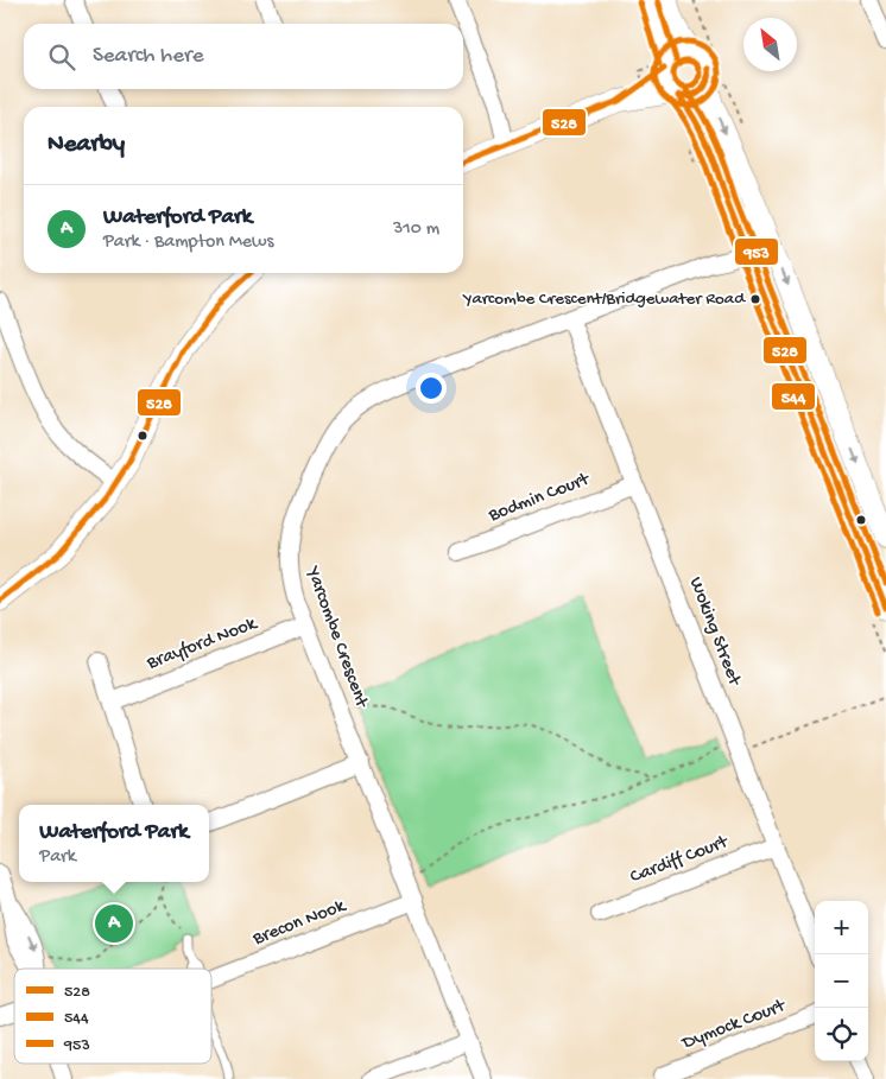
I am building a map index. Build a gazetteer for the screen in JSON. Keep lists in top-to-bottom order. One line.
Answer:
{"streets":{"street":["Bodmin Court","Woking Street","Yarcombe Crescent","Brayford Nook","Cardiff Court","Brecon Nook","Dymock Court"]},"crossings":[["Bodmin Court","Woking Street"],["Woking Street","Yarcombe Crescent"],["Woking Street","Cardiff Court"],["Yarcombe Crescent","Brayford Nook"],["Yarcombe Crescent","Brecon Nook"]],"places":["Yarcombe Crescent/Bridgewater Road"],"lines":["transit line 953","transit line 544","transit line 528"],"legend":["528","544","953"],"north":"top left","page":{"search":"Search here","heading":"Nearby","list":[{"mark":"A","name":"Waterford Park","note":"Park · Bampton Mews","value":"310 m"}],"popup":["Waterford Park","Park"],"map_buttons":["+","−"],"pins":"A"}}
